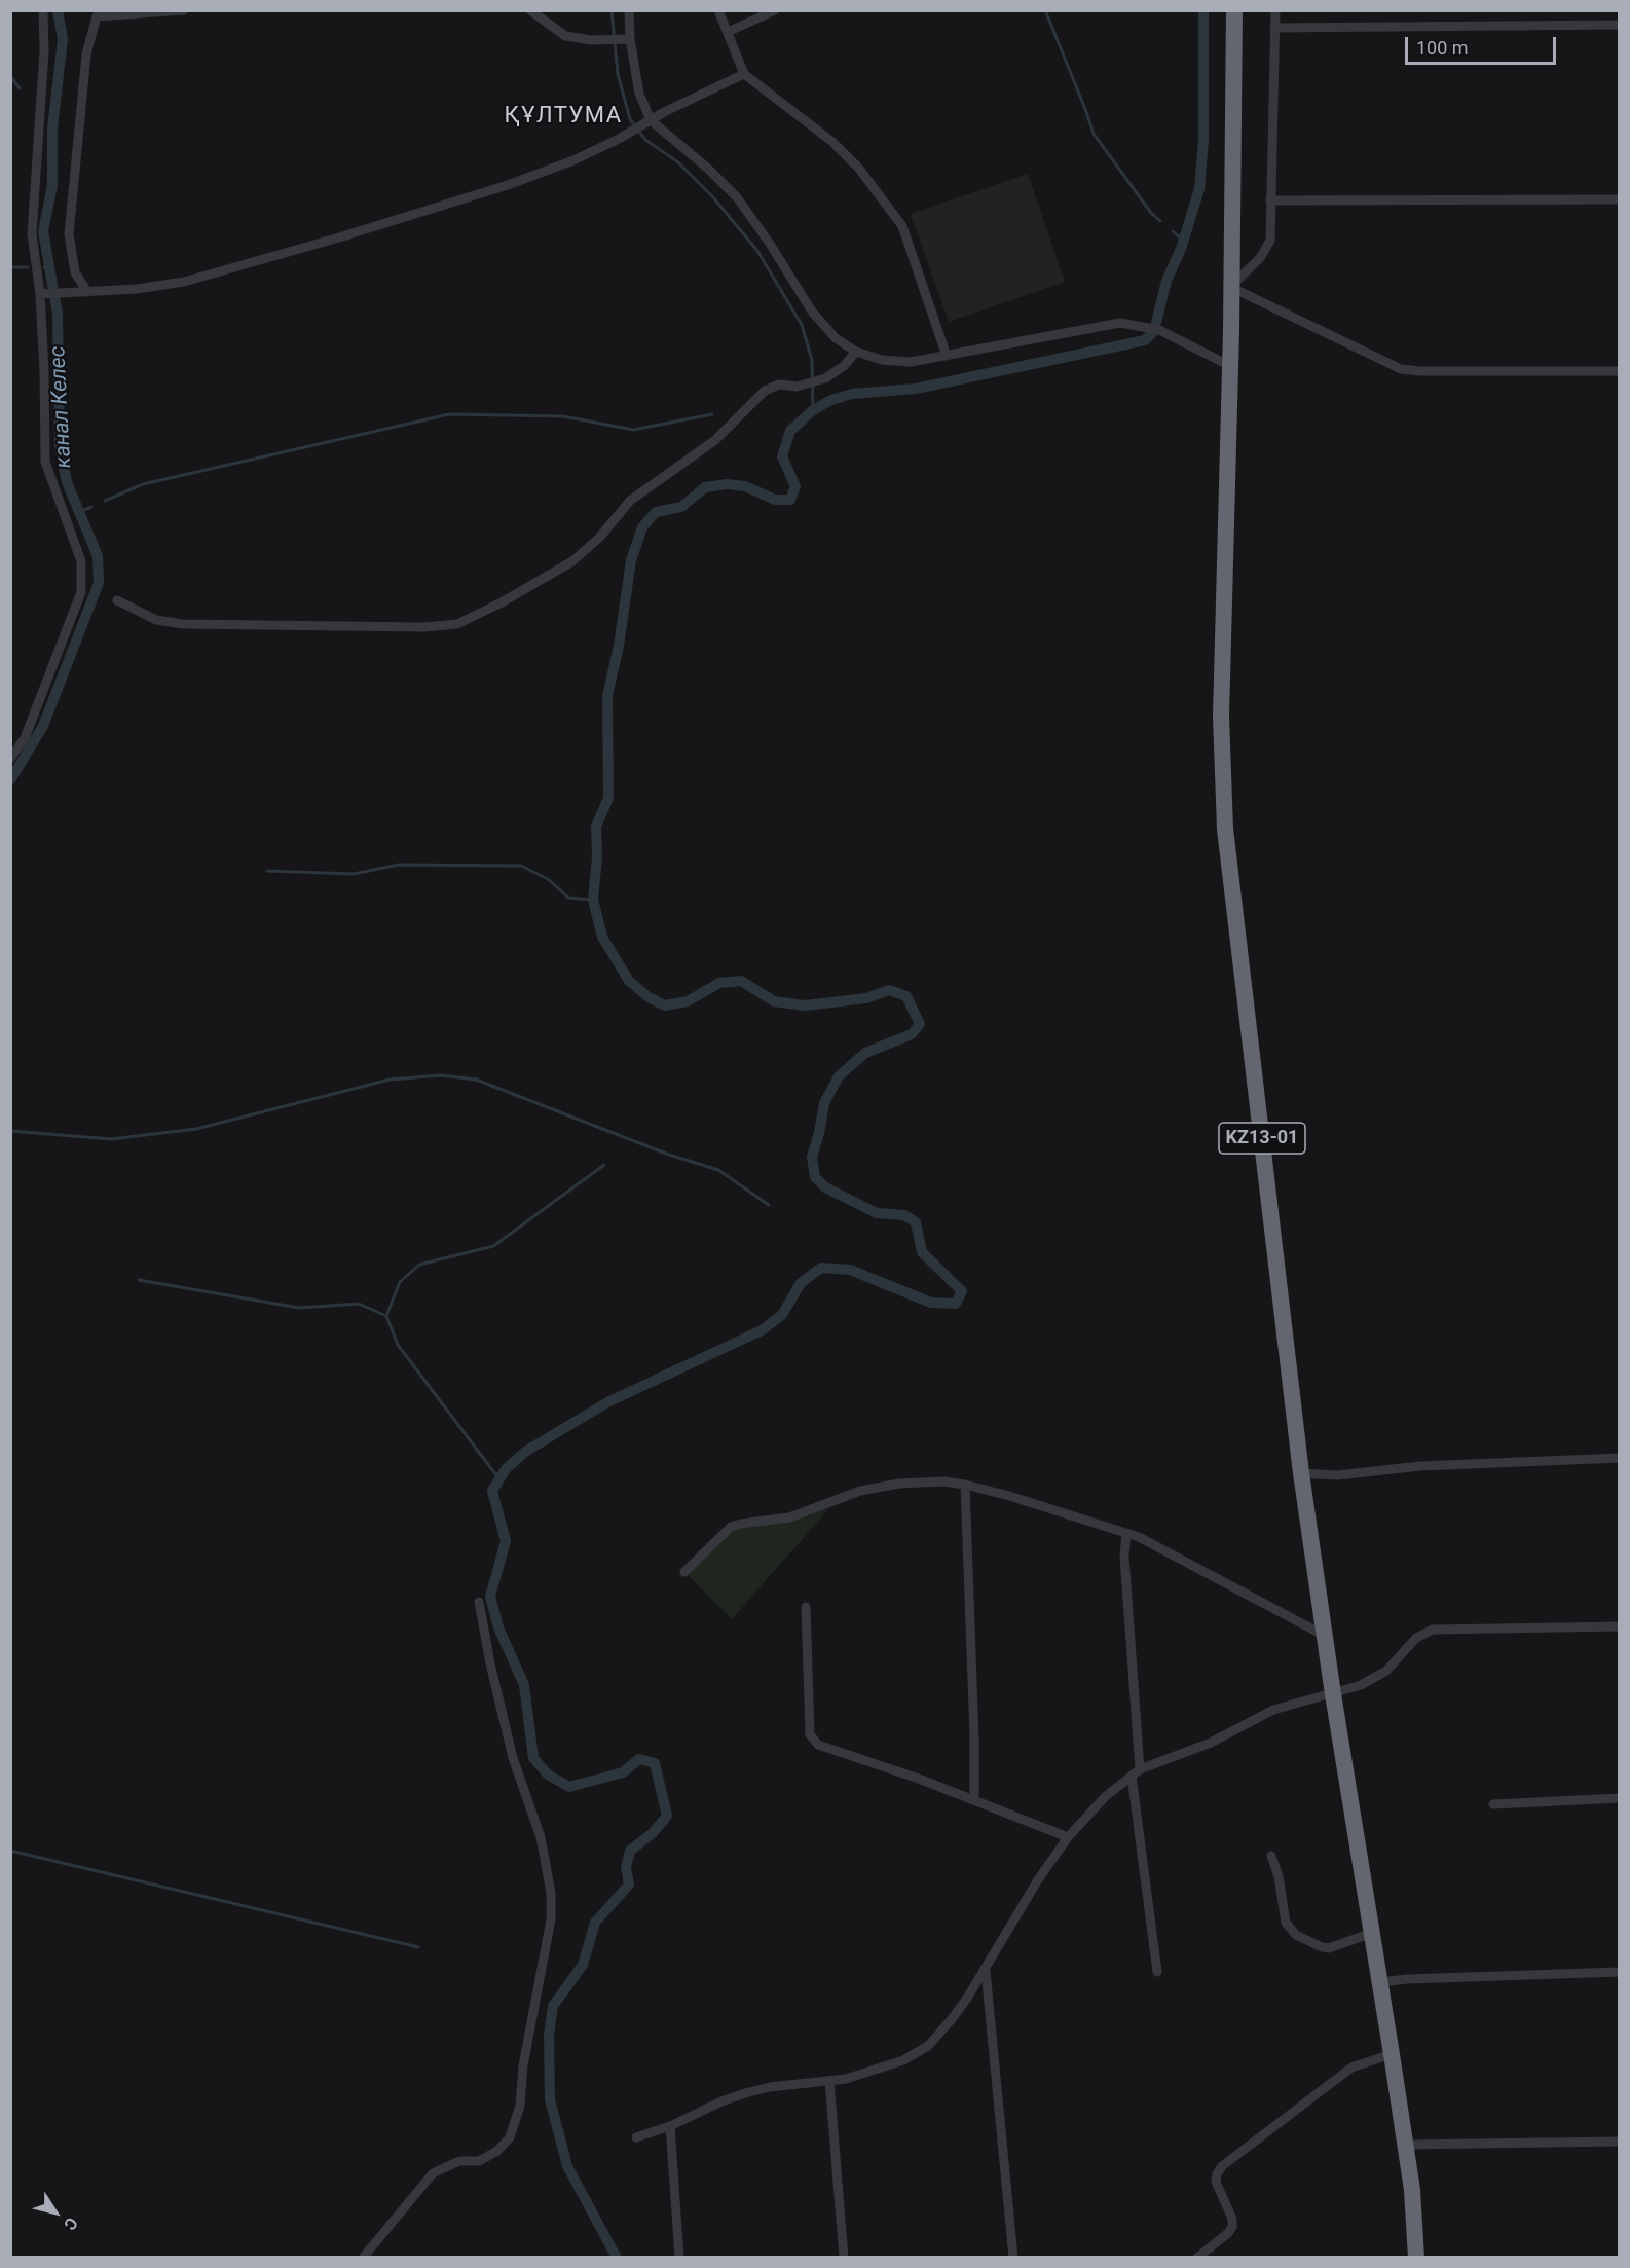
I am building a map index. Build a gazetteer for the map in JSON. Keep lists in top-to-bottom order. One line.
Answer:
{"streets":{"highway":["KZ13-01"]},"districts":["ҚҰЛТУМА"],"water":["канал Келес"],"scale_bar":"100 m","north":"bottom right"}
